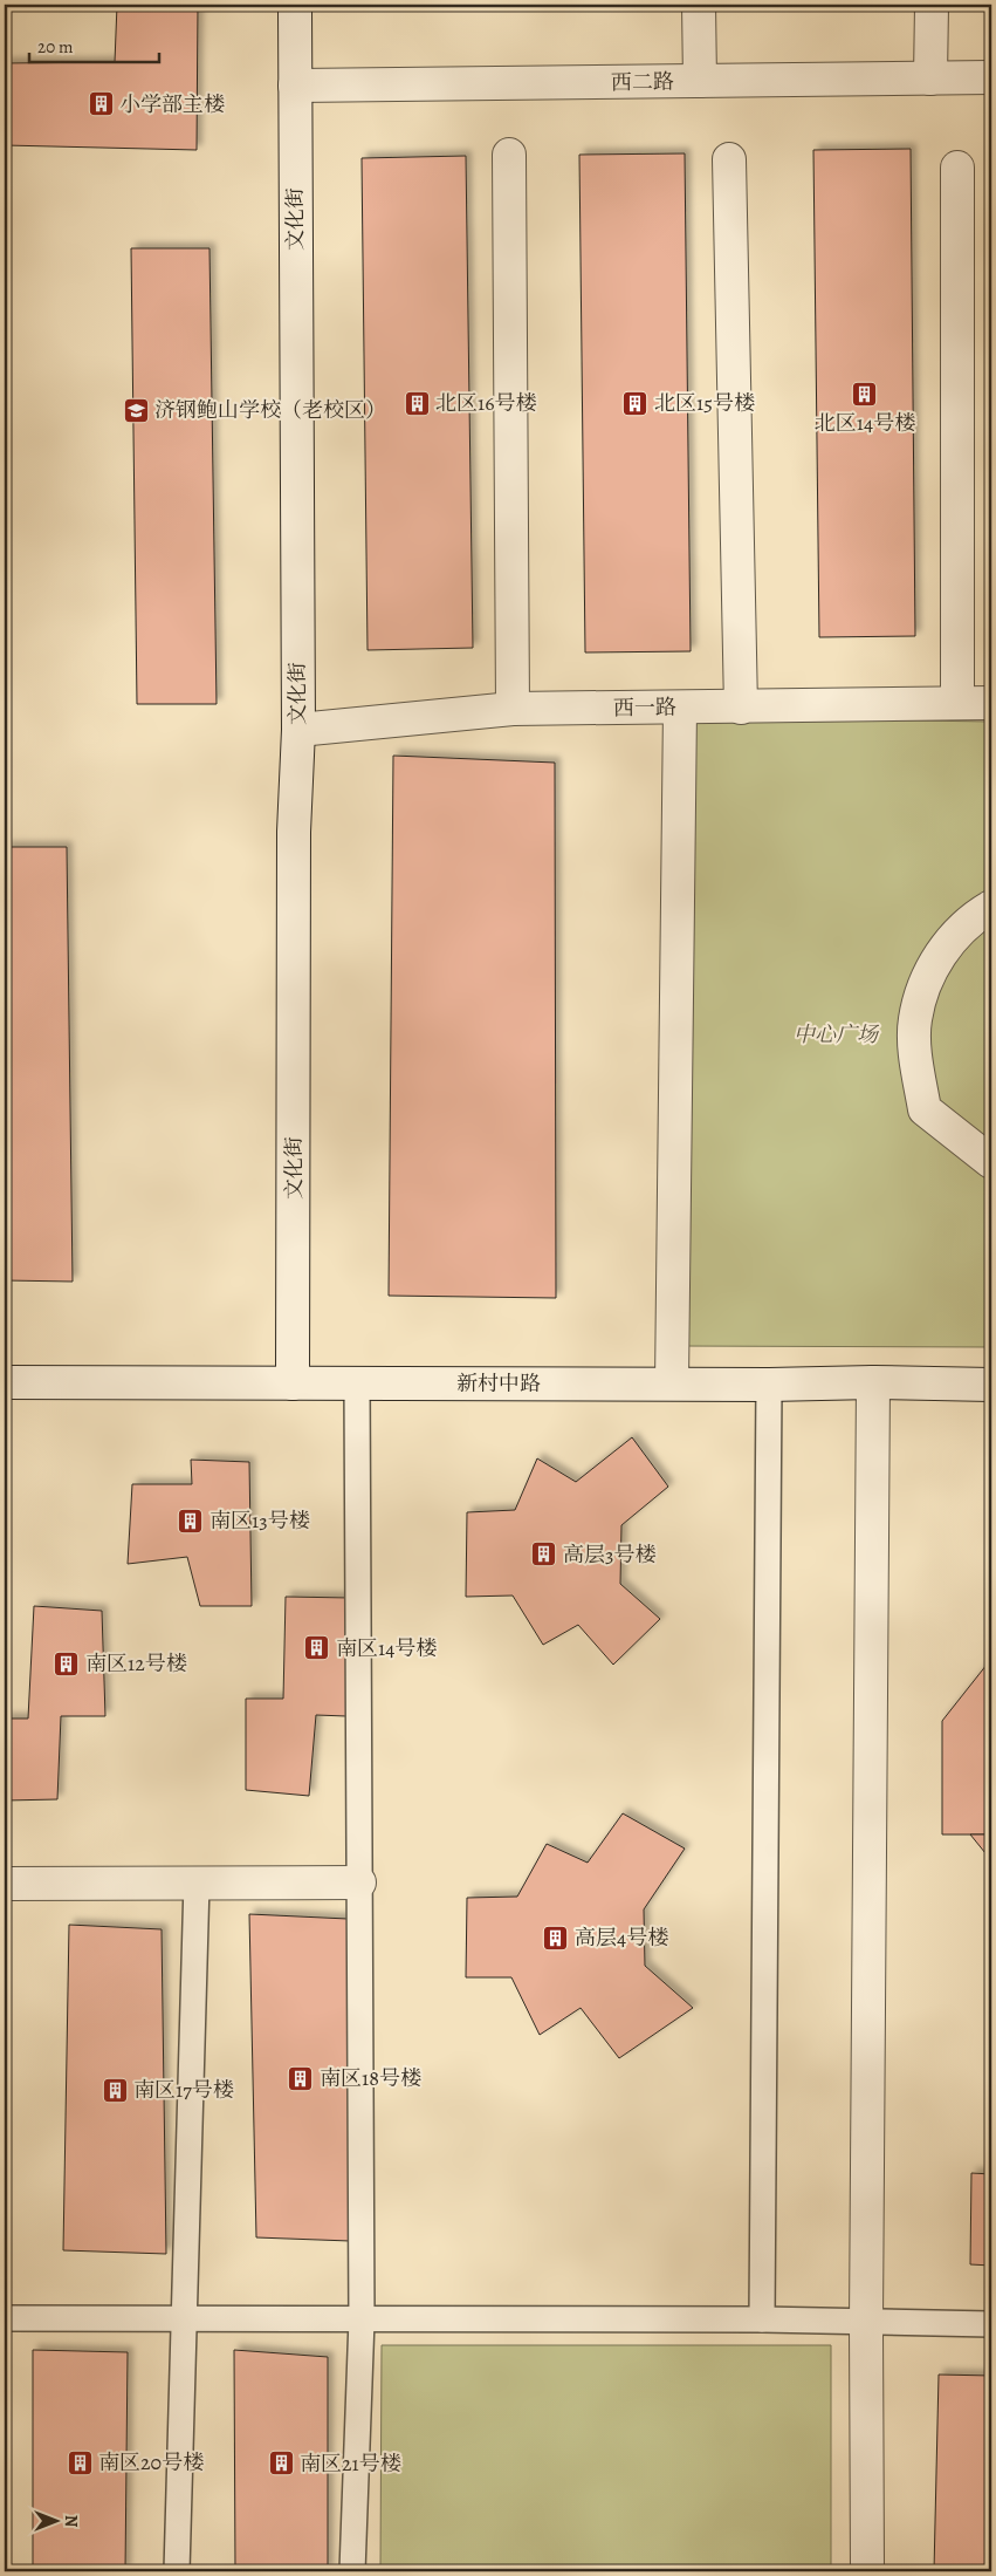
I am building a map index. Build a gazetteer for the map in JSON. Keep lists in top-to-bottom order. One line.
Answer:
{"streets":{"street":["西二路","文化街","西一路","新村中路"]},"crossings":[["西二路","文化街"],["文化街","西一路"],["文化街","新村中路"]],"parks":["中心广场"],"places":{"building":["小学部主楼","北区14号楼","北区16号楼","北区15号楼","南区13号楼","高层3号楼","南区14号楼","南区12号楼","高层4号楼","南区18号楼","南区17号楼","南区20号楼","南区21号楼"],"school or university":["济钢鲍山学校（老校区）"]},"scale_bar":"20 m","north":"right"}
